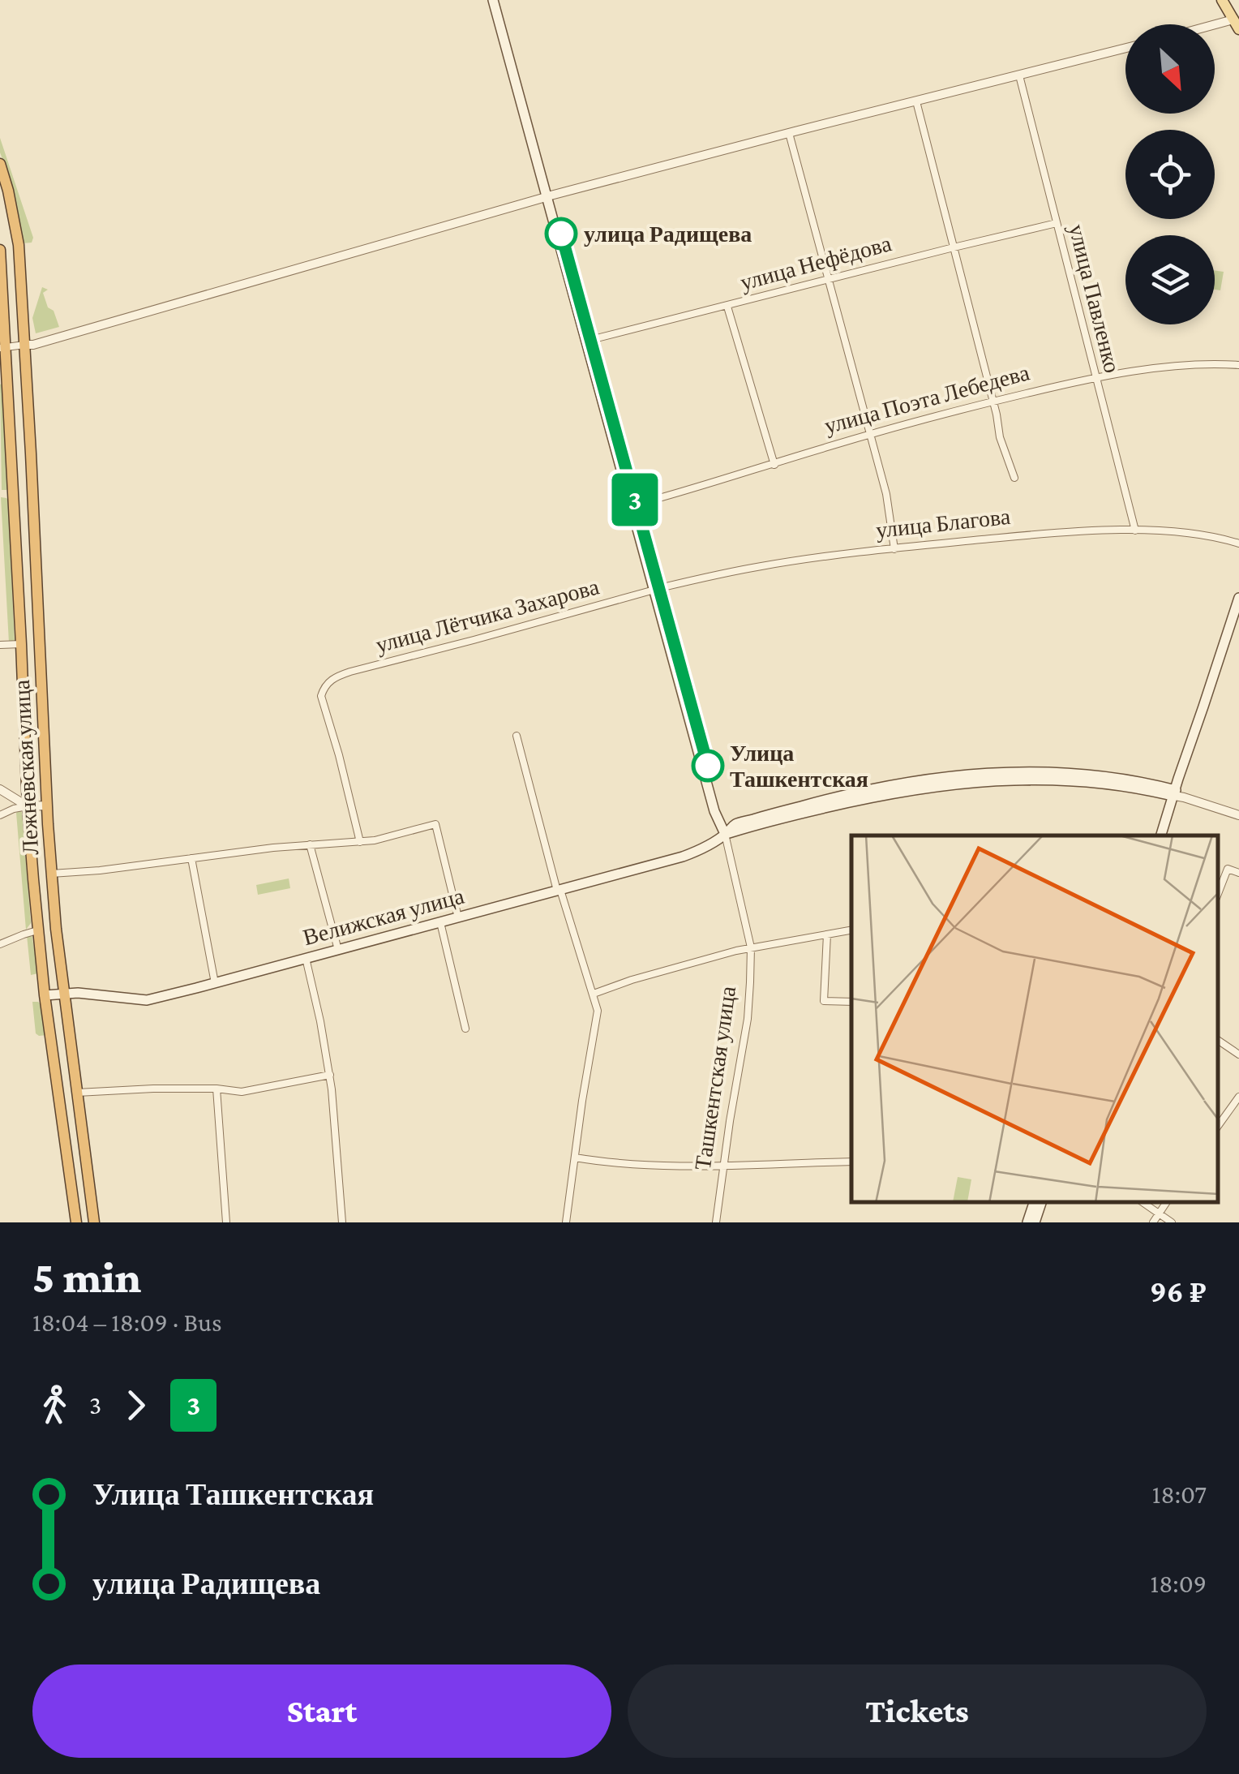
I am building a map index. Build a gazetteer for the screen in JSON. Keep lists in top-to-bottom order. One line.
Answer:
{"streets":{"highway":["Лежневская улица"],"main road":["Велижская улица","Ташкентская улица"],"street":["улица Нефёдова","улица Павленко","улица Поэта Лебедева","улица Благова","улица Лётчика Захарова"]},"crossings":[["улица Нефёдова","улица Павленко"],["улица Нефёдова","Ташкентская улица"],["улица Павленко","улица Поэта Лебедева"],["улица Павленко","улица Благова"],["улица Поэта Лебедева","Ташкентская улица"],["улица Благова","улица Лётчика Захарова"],["улица Благова","Ташкентская улица"],["улица Лётчика Захарова","Ташкентская улица"],["Лежневская улица","Велижская улица"],["Велижская улица","Ташкентская улица"]],"places":["улица Радищева","Улица Ташкентская"],"lines":["bus line 3"],"north":"bottom right","page":{"on_map":"3","heading":["5 min","18:04 – 18:09 · Bus","96 ₽"],"legs":["3","3"],"list":[{"name":"Улица Ташкентская","value":"18:07"},{"name":"улица Радищева","value":"18:09"}],"buttons":["Start","Tickets"]}}
